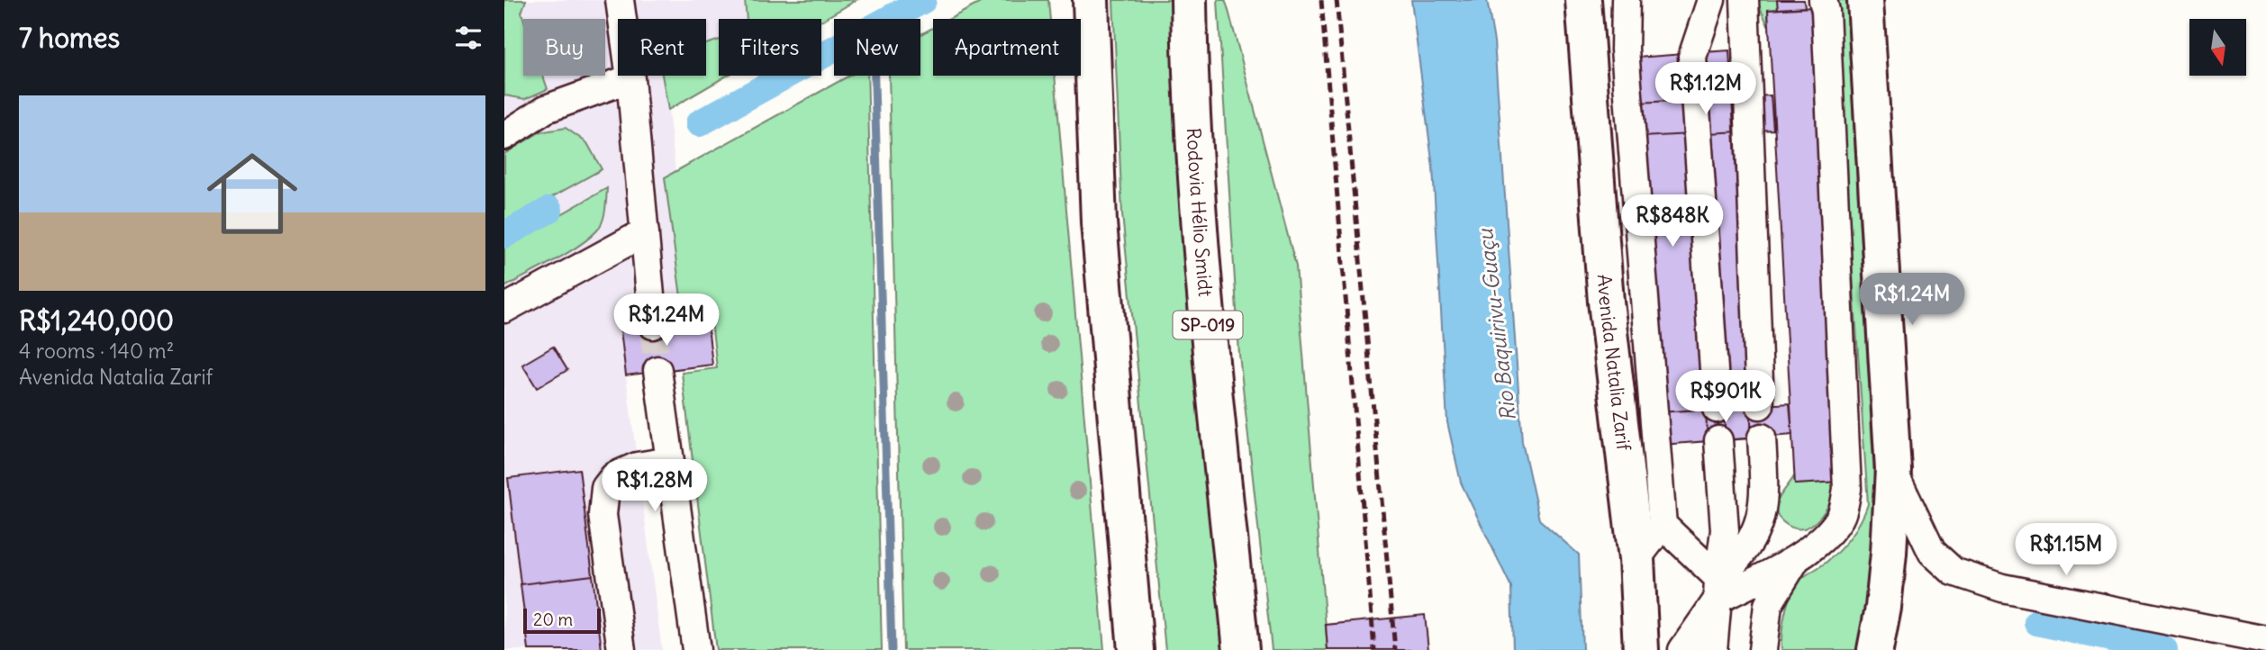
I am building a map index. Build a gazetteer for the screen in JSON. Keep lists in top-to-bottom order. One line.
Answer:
{"streets":{"main road":["Rodovia Hélio Smidt","SP-019","Avenida Natalia Zarif"]},"water":["Rio Baquirivu-Guaçu"],"scale_bar":"20 m","north":"bottom","page":{"heading":"7 homes","chip":["Buy","Rent","Filters","New","Apartment"],"price":["R$1.12M","R$848K","R$1.24M","R$1.24M","R$901K","R$1.28M","R$1.15M"],"list":[{"name":"R$1,240,000","note":"4 rooms · 140 m² · Avenida Natalia Zarif"}],"scale":"20 m"}}
